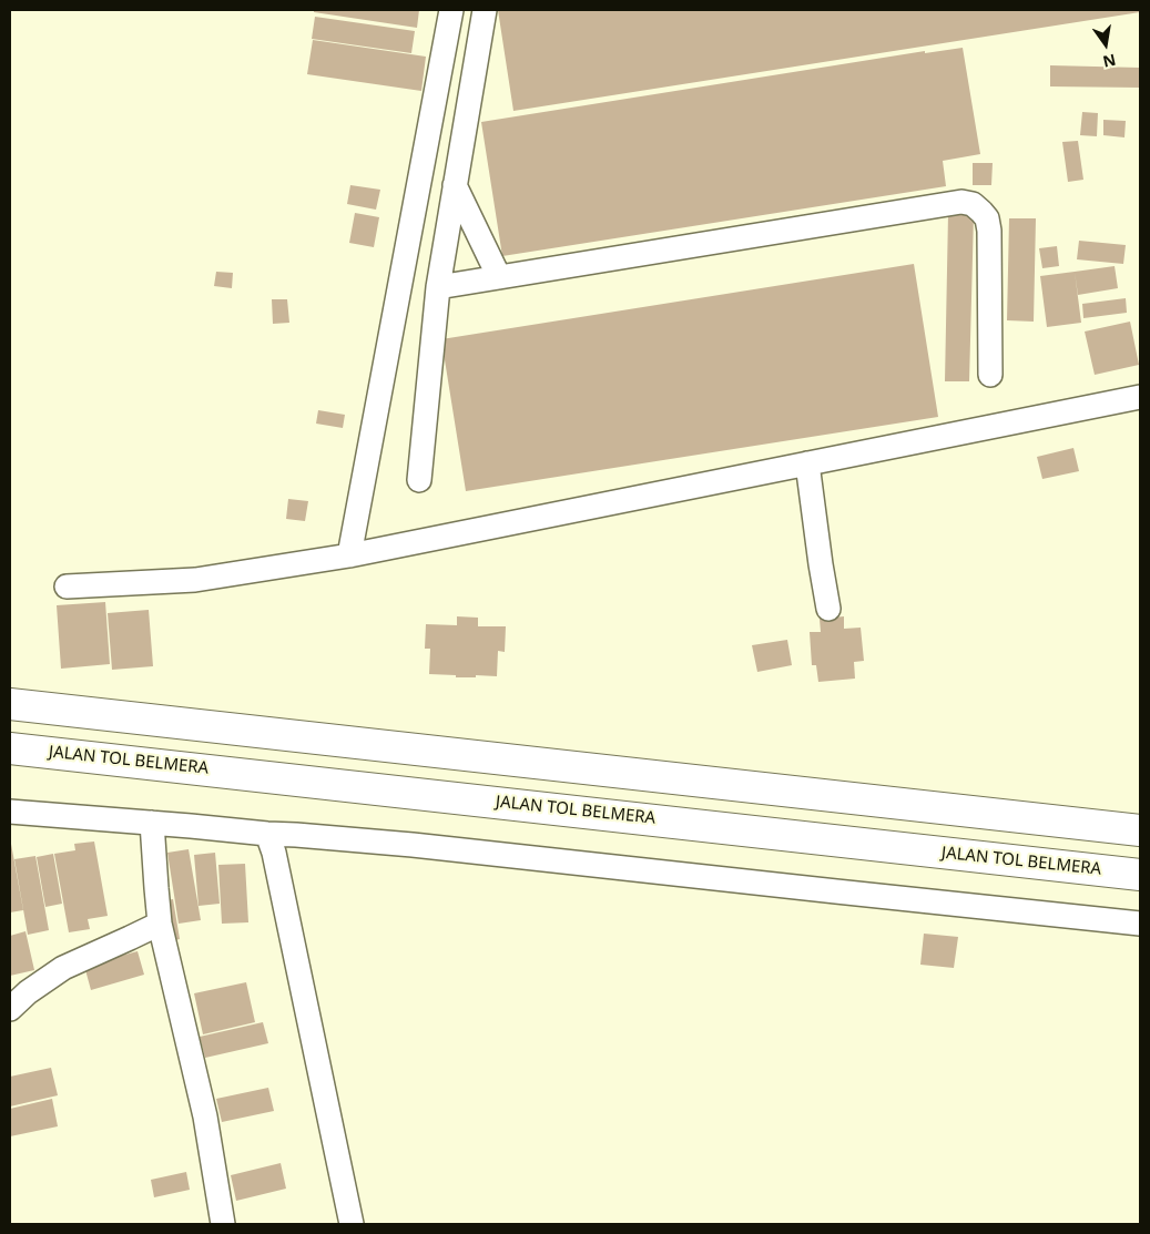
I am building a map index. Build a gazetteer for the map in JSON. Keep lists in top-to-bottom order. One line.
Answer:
{"streets":{"highway":["JALAN TOL BELMERA"]},"north":"bottom"}
